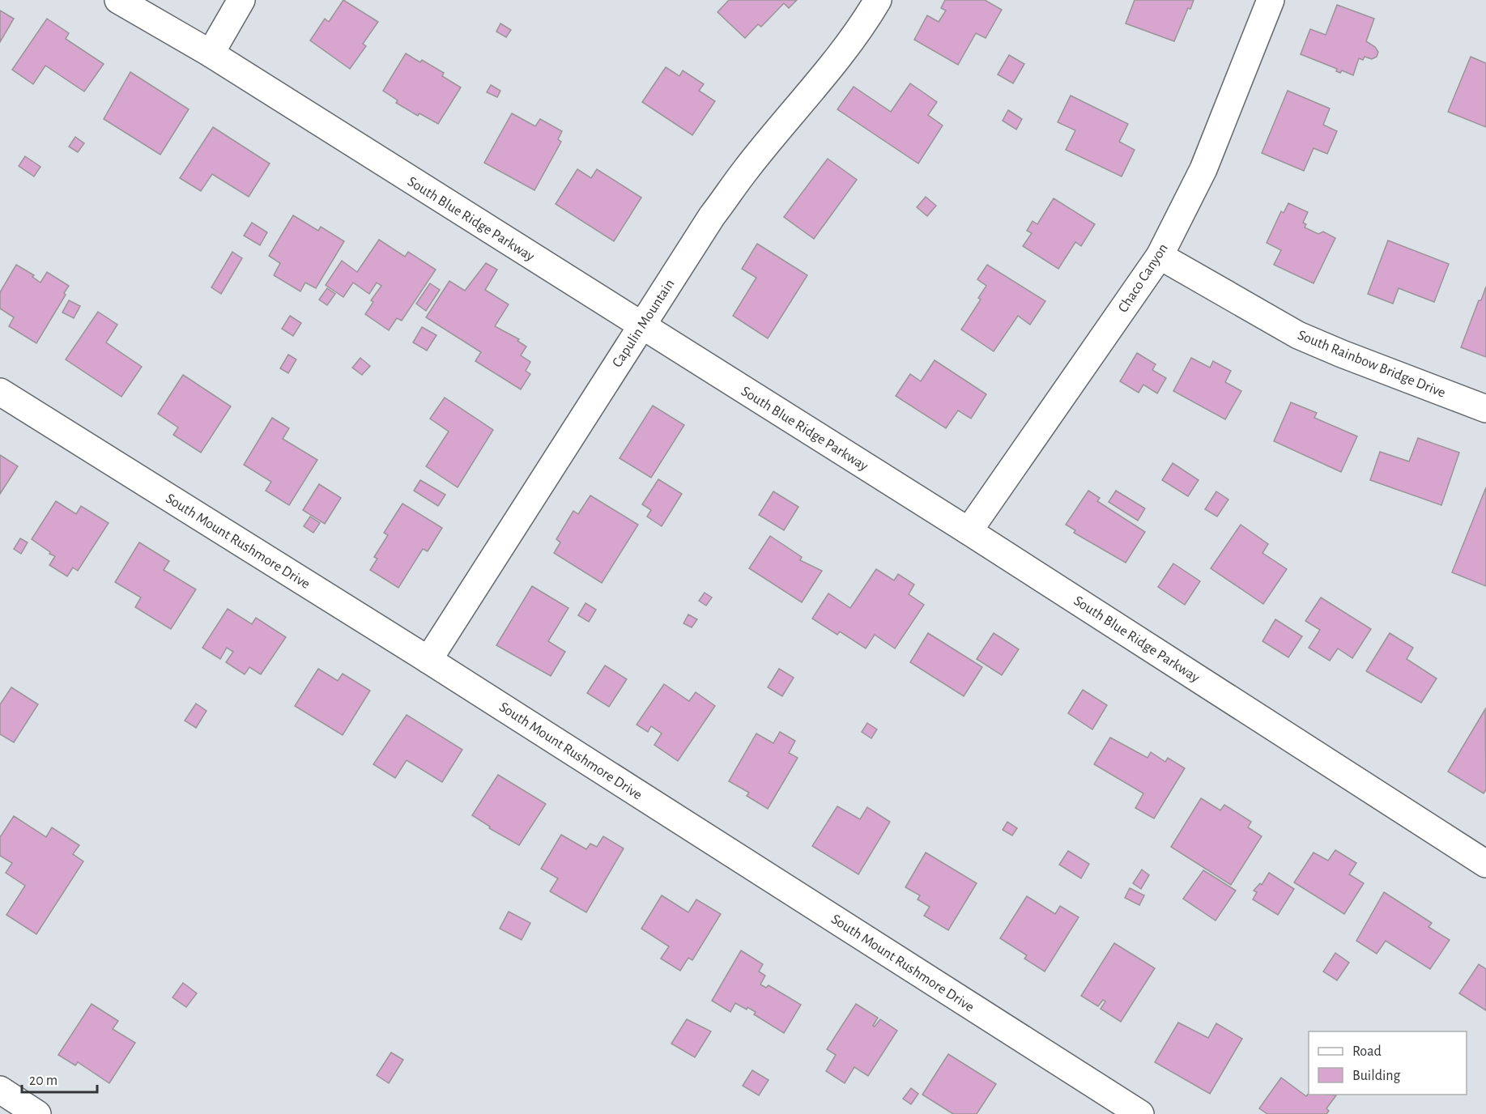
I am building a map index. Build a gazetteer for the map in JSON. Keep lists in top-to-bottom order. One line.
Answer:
{"streets":{"street":["South Blue Ridge Parkway","Chaco Canyon","Capulin Mountain","South Rainbow Bridge Drive","South Mount Rushmore Drive"]},"crossings":[["South Blue Ridge Parkway","Chaco Canyon"],["South Blue Ridge Parkway","Capulin Mountain"],["Chaco Canyon","South Rainbow Bridge Drive"],["Capulin Mountain","South Mount Rushmore Drive"]],"legend":["Road","Building"],"scale_bar":"20 m"}
